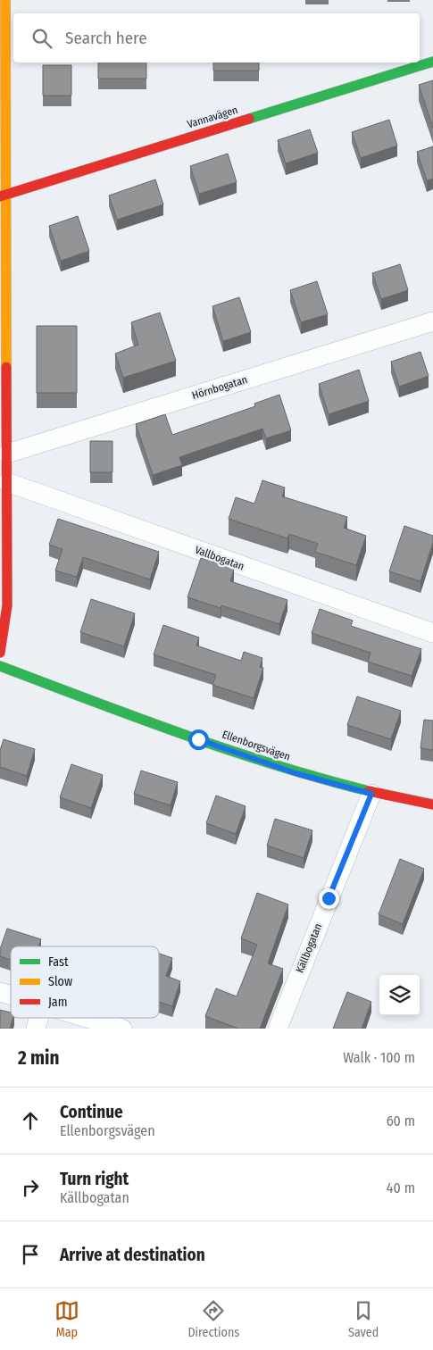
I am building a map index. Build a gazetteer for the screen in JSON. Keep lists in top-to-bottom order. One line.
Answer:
{"streets":{"street":["Vannavägen","Hörnbogatan","Vallbogatan","Ellenborgsvägen","Källbogatan"]},"crossings":[["Ellenborgsvägen","Källbogatan"]],"legend":["Fast","Slow","Jam"],"page":{"search":"Search here","heading":["2 min","Walk · 100 m"],"list":[["Continue","Ellenborgsvägen","60 m"],["Turn right","Källbogatan","40 m"],"Arrive at destination"],"nav":["Map","Directions","Saved"]}}
